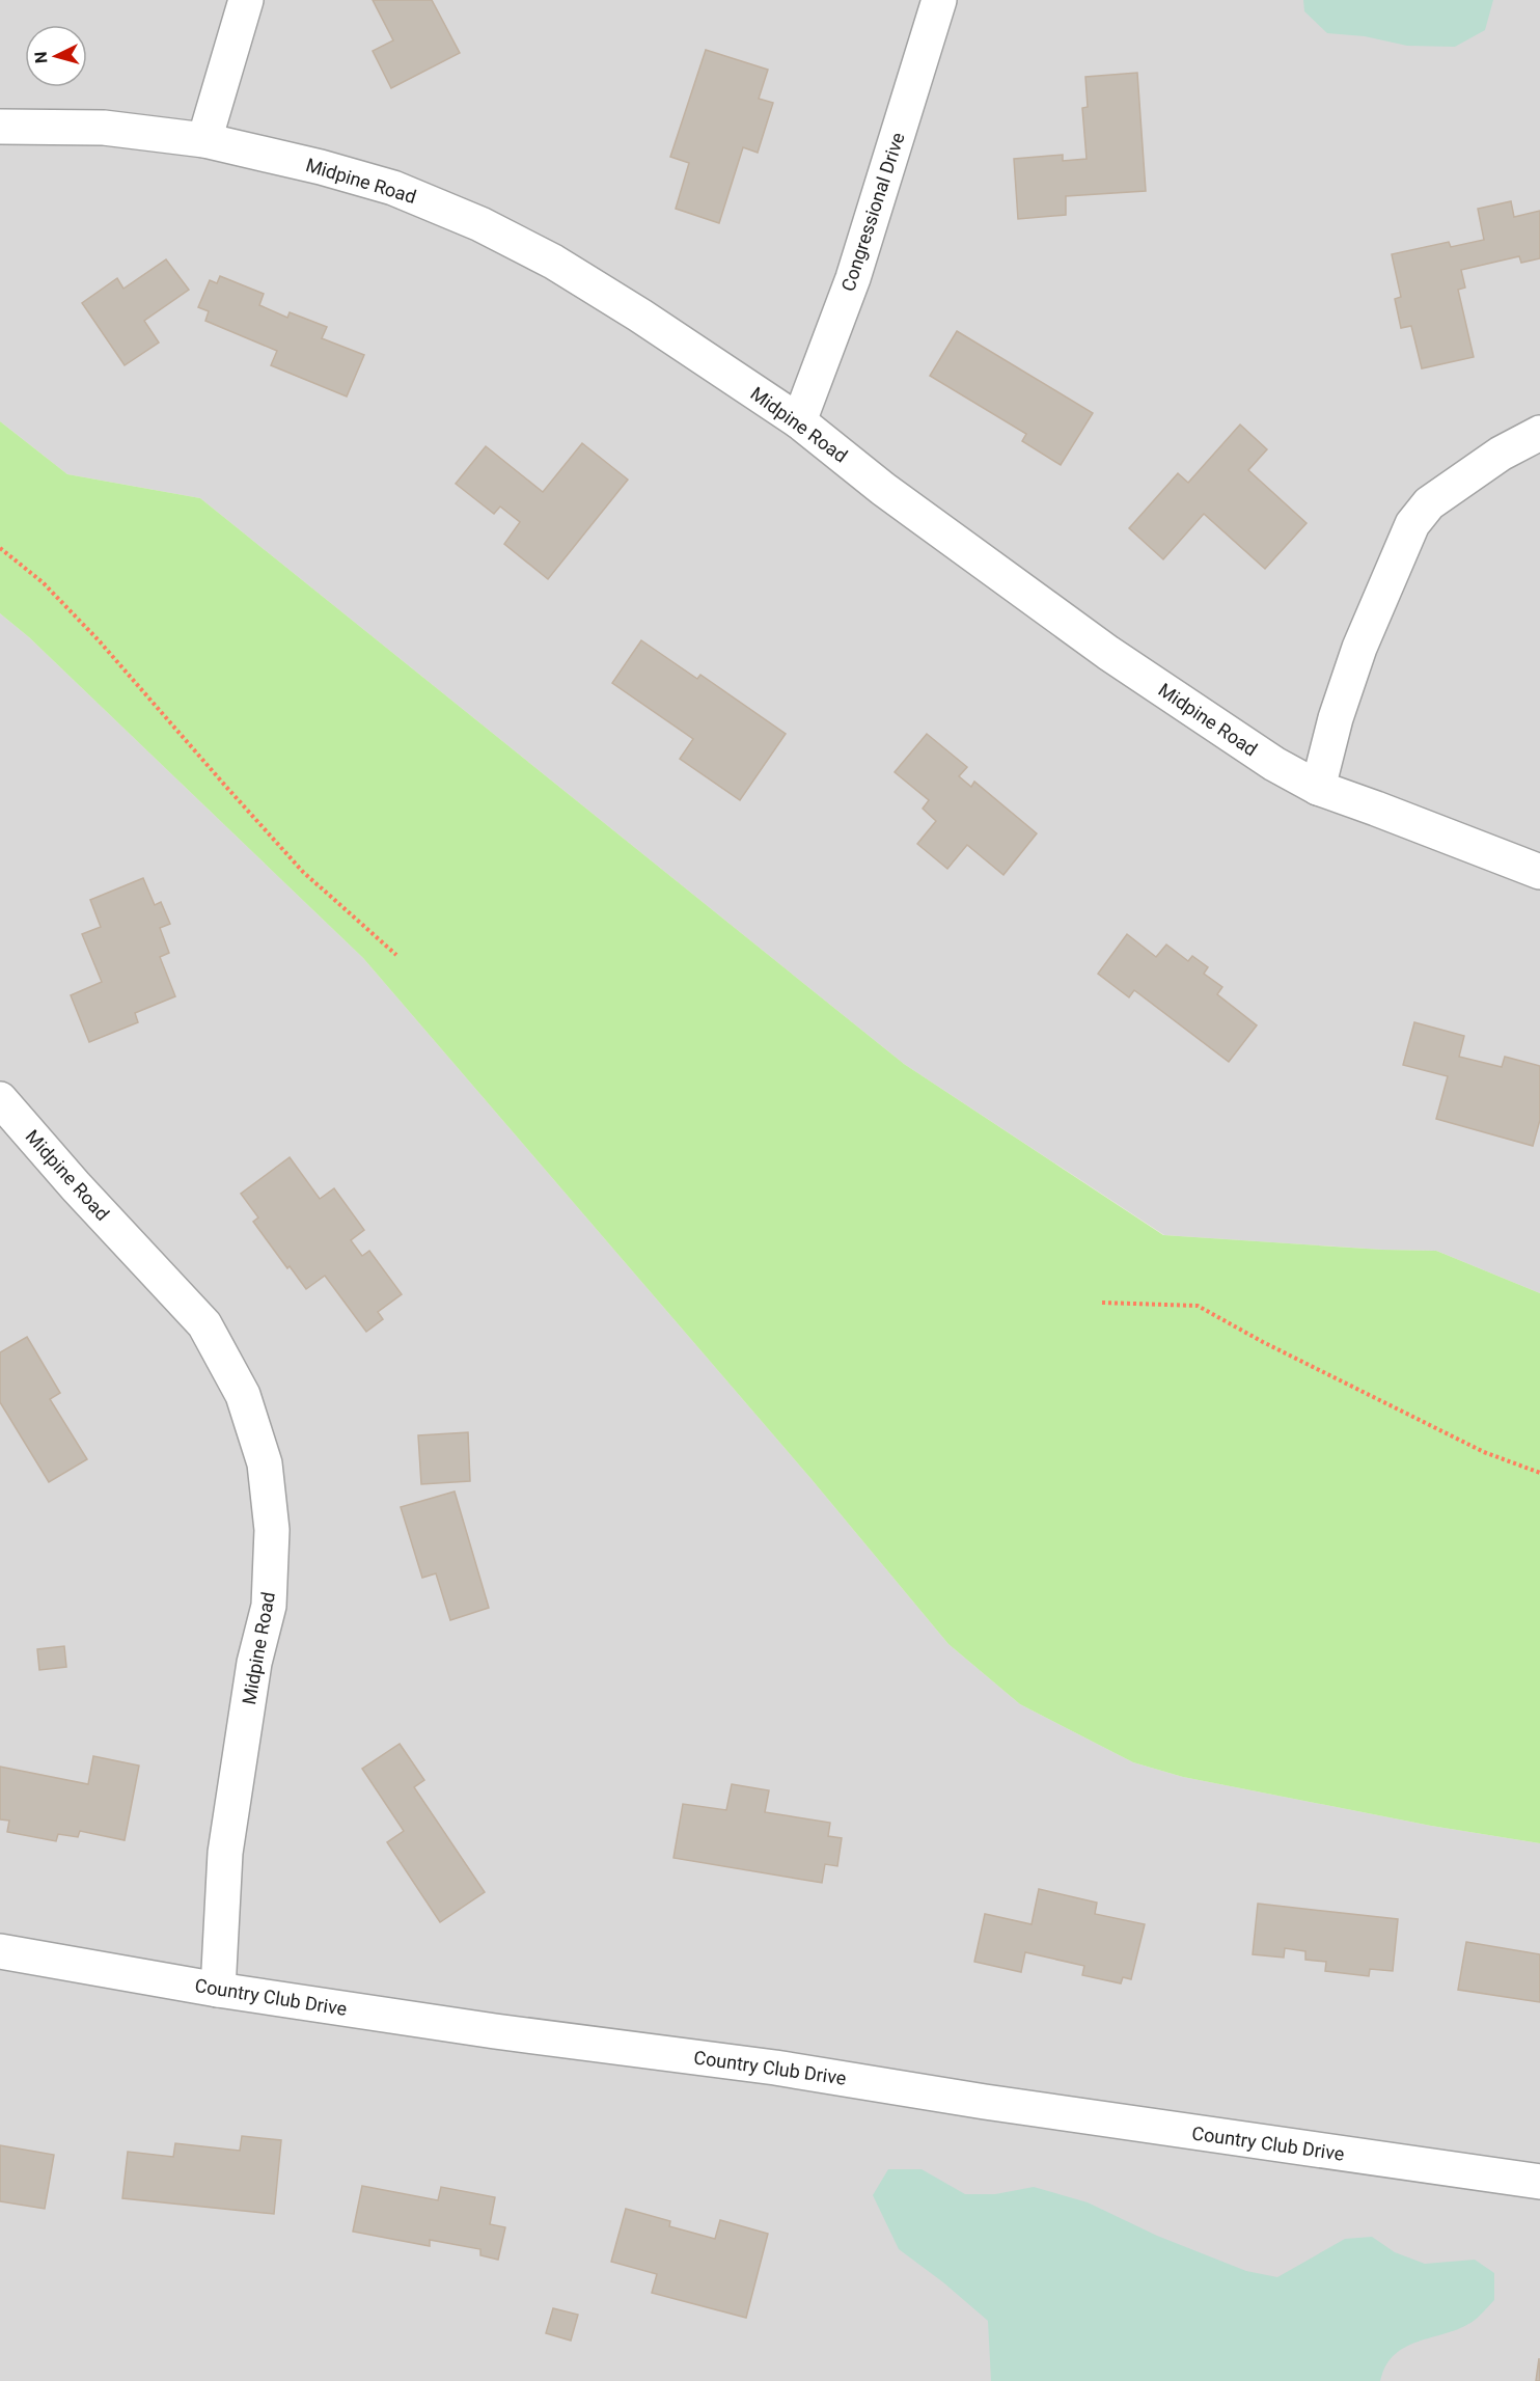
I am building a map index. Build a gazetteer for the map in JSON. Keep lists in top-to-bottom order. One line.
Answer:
{"streets":{"street":["Midpine Road","Congressional Drive","Country Club Drive"]},"crossings":[["Midpine Road","Congressional Drive"],["Midpine Road","Country Club Drive"]],"north":"left"}
